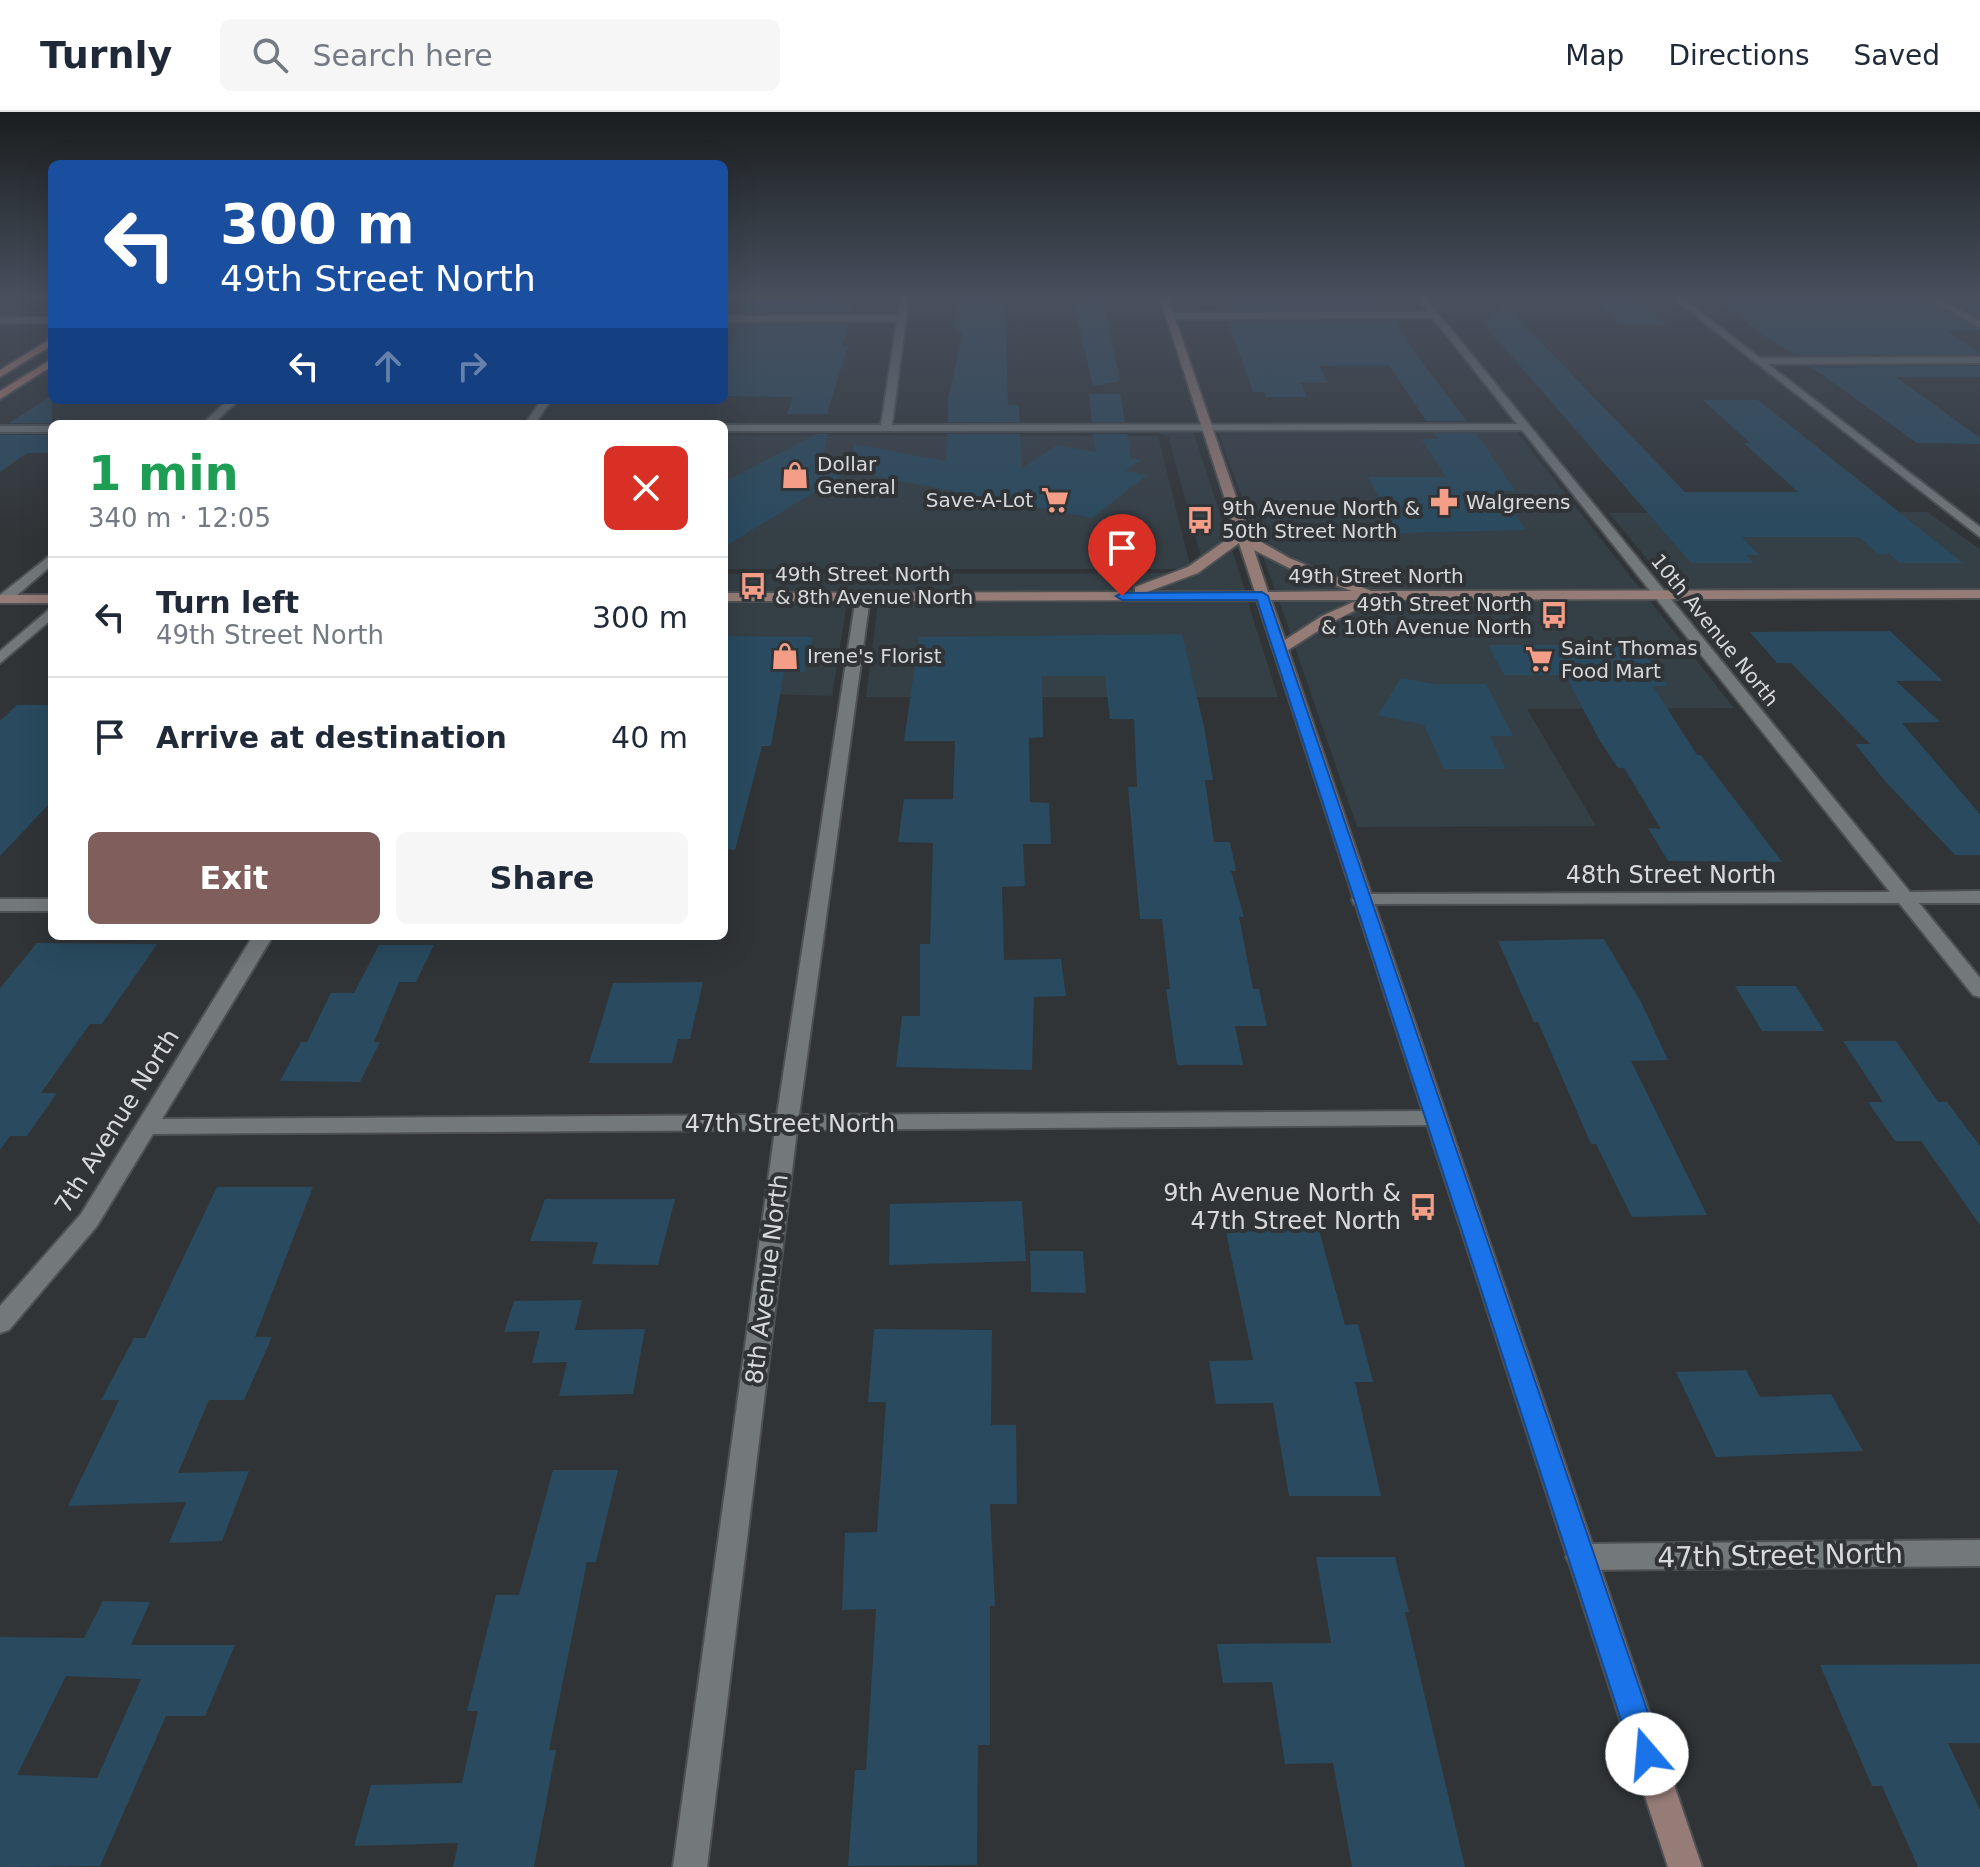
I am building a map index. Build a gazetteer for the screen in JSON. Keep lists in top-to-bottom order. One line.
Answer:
{"streets":{"street":["49th Street North","10th Avenue North","48th Street North","7th Avenue North","47th Street North","8th Avenue North"]},"crossings":[["49th Street North","10th Avenue North"],["49th Street North","8th Avenue North"],["10th Avenue North","48th Street North"],["7th Avenue North","47th Street North"],["47th Street North","8th Avenue North"]],"places":{"shop":["Dollar General","Irene's Florist"],"supermarket":["Save-A-Lot","Saint Thomas Food Mart"],"pharmacy":["Walgreens"],"bus stop":["9th Avenue North & 50th Street North","49th Street North & 8th Avenue North","49th Street North & 10th Avenue North","9th Avenue North & 47th Street North"]},"page":{"header":"Turnly","search":"Search here","nav":["Map","Directions","Saved"],"turn":["300 m","49th Street North"],"heading":["1 min","340 m · 12:05"],"list":[{"name":"Turn left","note":"49th Street North","value":"300 m"},{"name":"Arrive at destination","value":"40 m"}],"buttons":["Exit","Share"]}}
